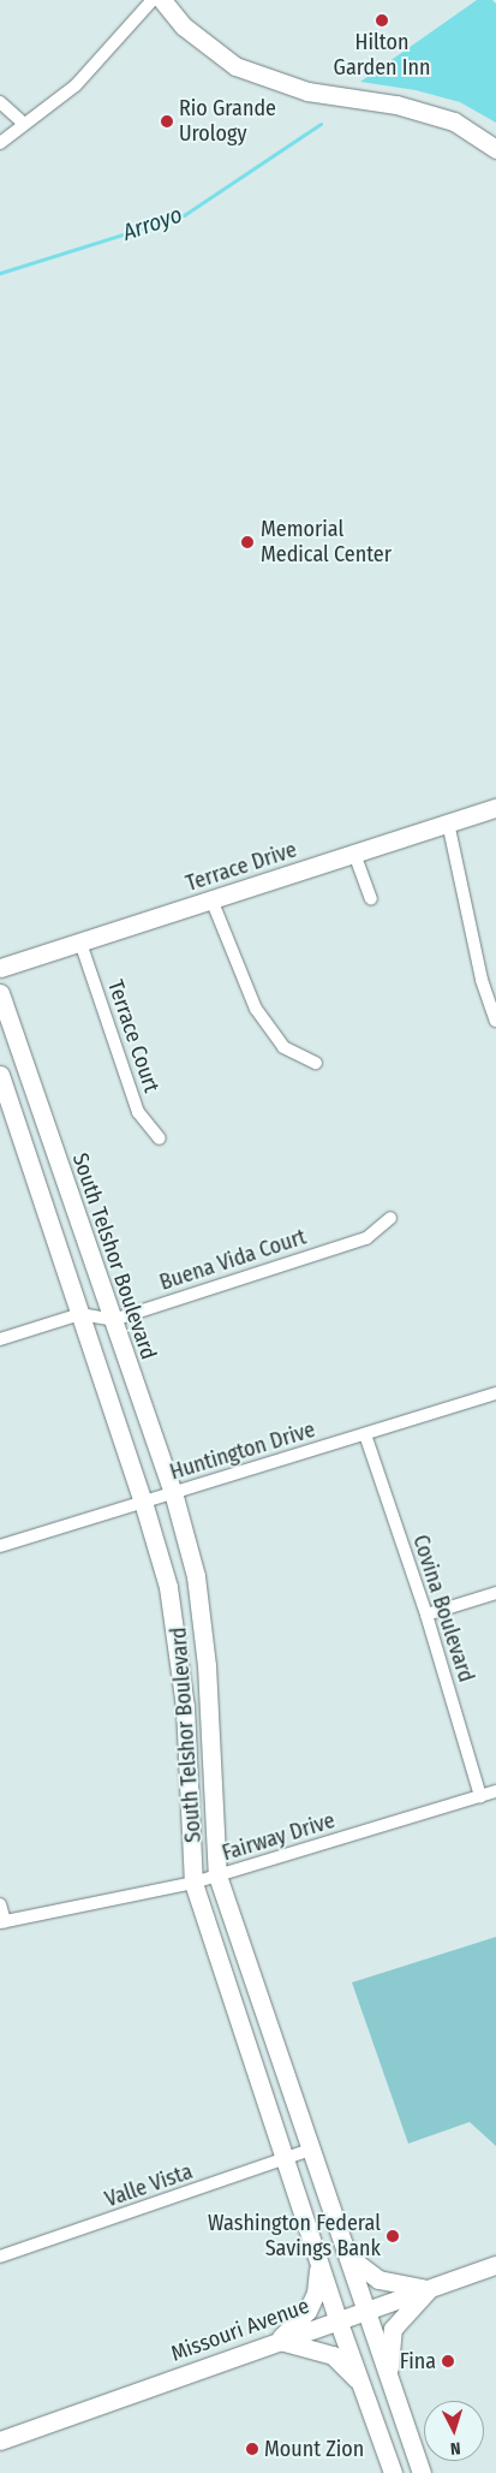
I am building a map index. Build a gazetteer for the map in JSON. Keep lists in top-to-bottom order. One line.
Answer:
{"streets":{"main road":["Terrace Drive","South Telshor Boulevard","Missouri Avenue"],"street":["Terrace Court","Buena Vida Court","Huntington Drive","Covina Boulevard","Fairway Drive","Valle Vista"]},"crossings":[["Terrace Drive","Terrace Court"],["South Telshor Boulevard","Buena Vida Court"],["South Telshor Boulevard","Huntington Drive"],["South Telshor Boulevard","Fairway Drive"],["South Telshor Boulevard","Valle Vista"],["South Telshor Boulevard","Missouri Avenue"],["Huntington Drive","Covina Boulevard"],["Covina Boulevard","Fairway Drive"]],"water":["Arroyo"],"places":["Hilton Garden Inn","Rio Grande Urology","Memorial Medical Center","Washington Federal Savings Bank","Fina","Mount Zion"],"north":"bottom"}
